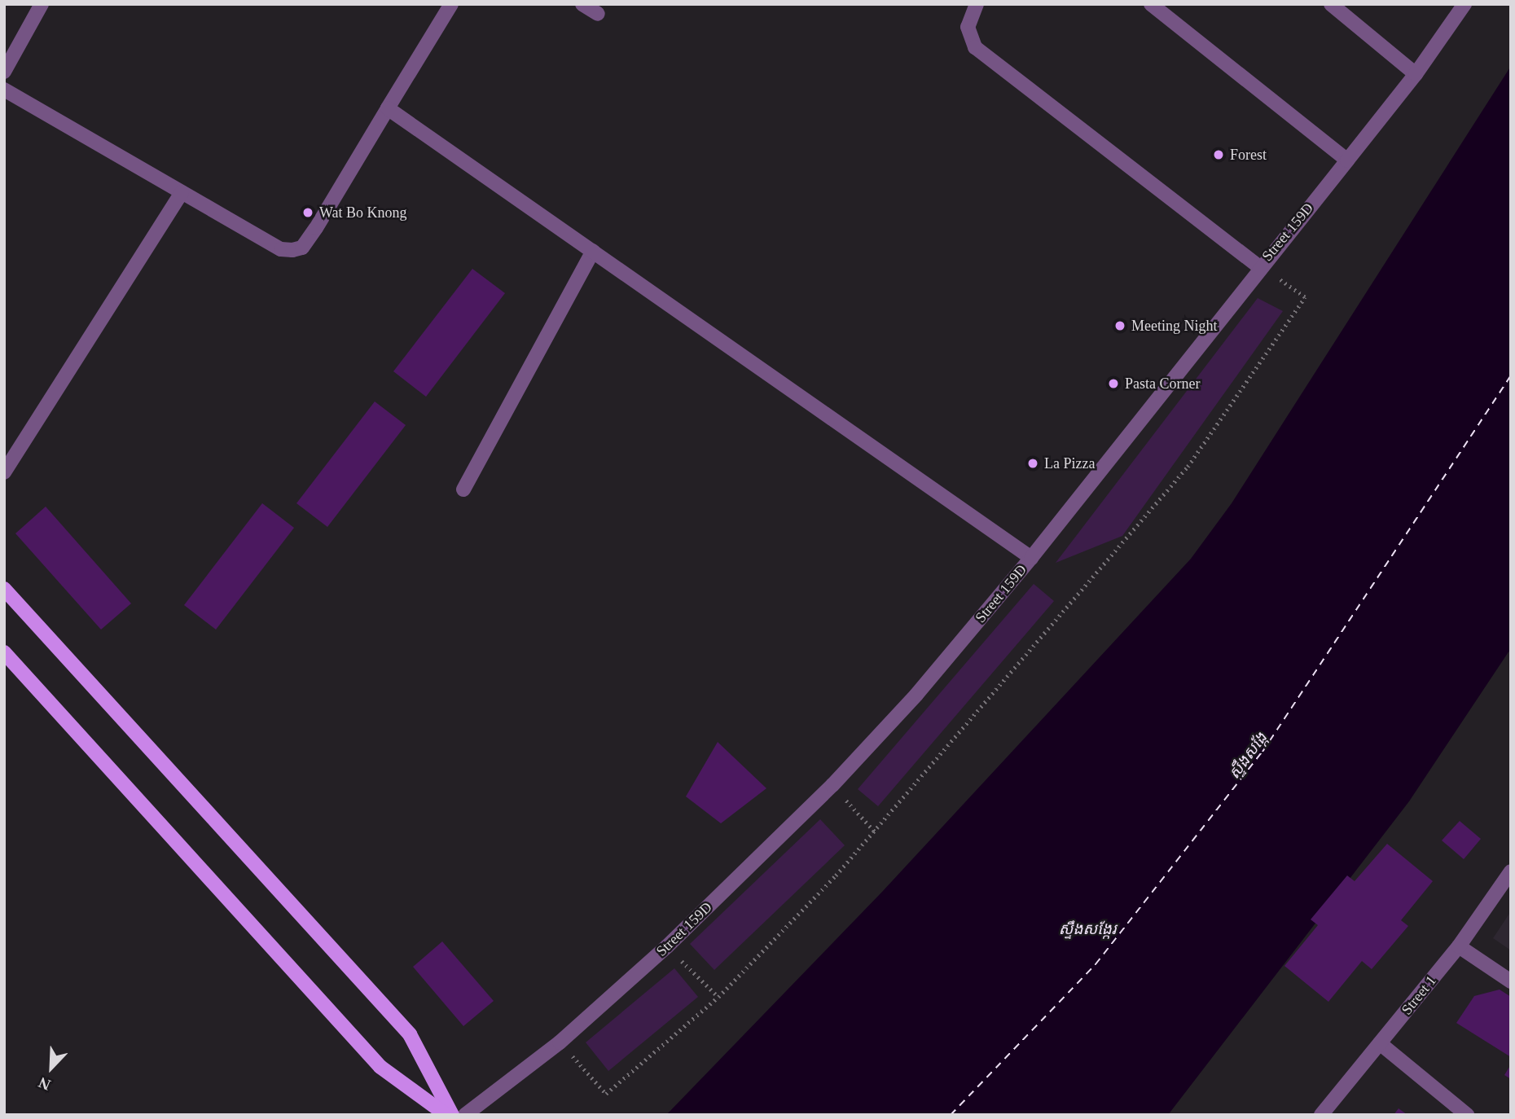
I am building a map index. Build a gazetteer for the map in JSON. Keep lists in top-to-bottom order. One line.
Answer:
{"streets":{"street":["Street 159D","Street 1"]},"water":["ស្ទឹងសង្កែ","ស្ទឹងសង្កែរ"],"places":["Forest","Wat Bo Knong","Meeting Night","Pasta Corner","La Pizza"],"north":"bottom left"}
